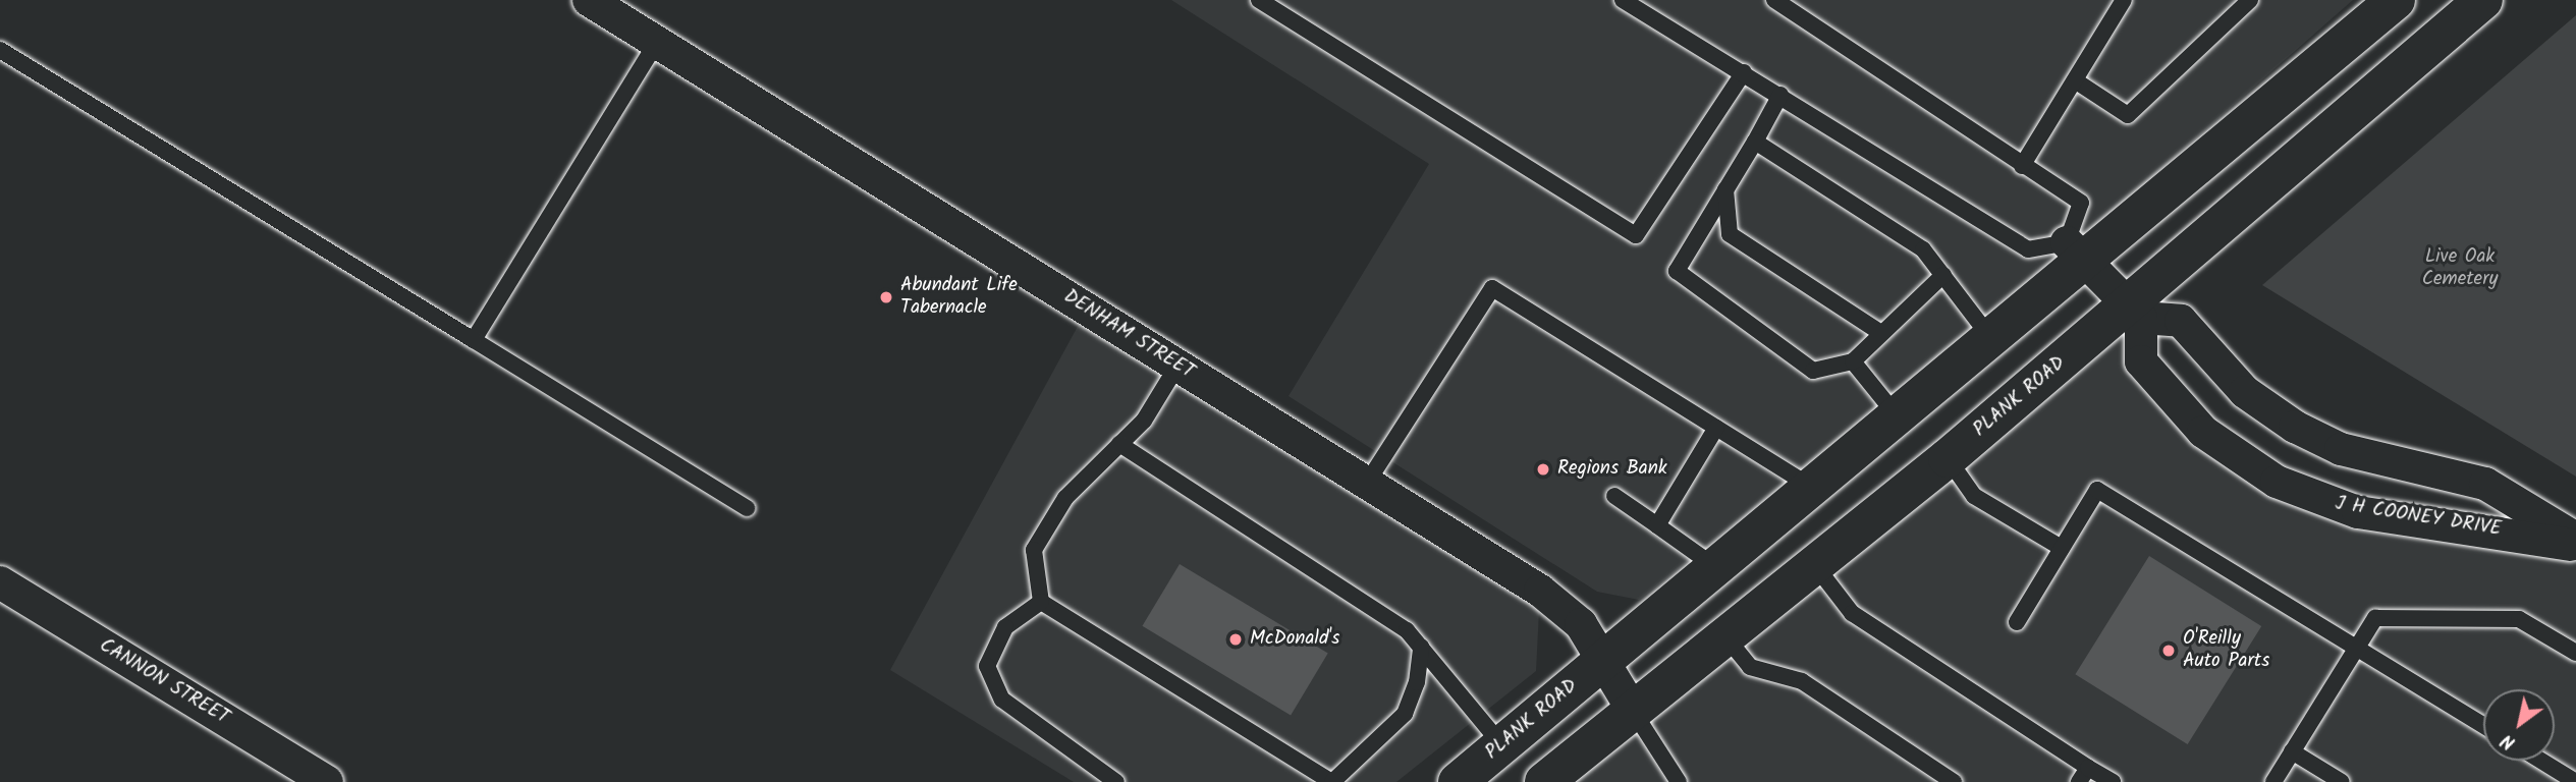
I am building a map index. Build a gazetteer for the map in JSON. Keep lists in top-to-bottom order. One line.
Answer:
{"streets":{"main road":["PLANK ROAD"],"street":["DENHAM STREET","J H COONEY DRIVE","CANNON STREET"]},"crossings":[["DENHAM STREET","PLANK ROAD"],["PLANK ROAD","J H COONEY DRIVE"]],"parks":["Live Oak Cemetery"],"places":["Abundant Life Tabernacle","Regions Bank","McDonald's","O'Reilly Auto Parts"],"north":"bottom left"}
